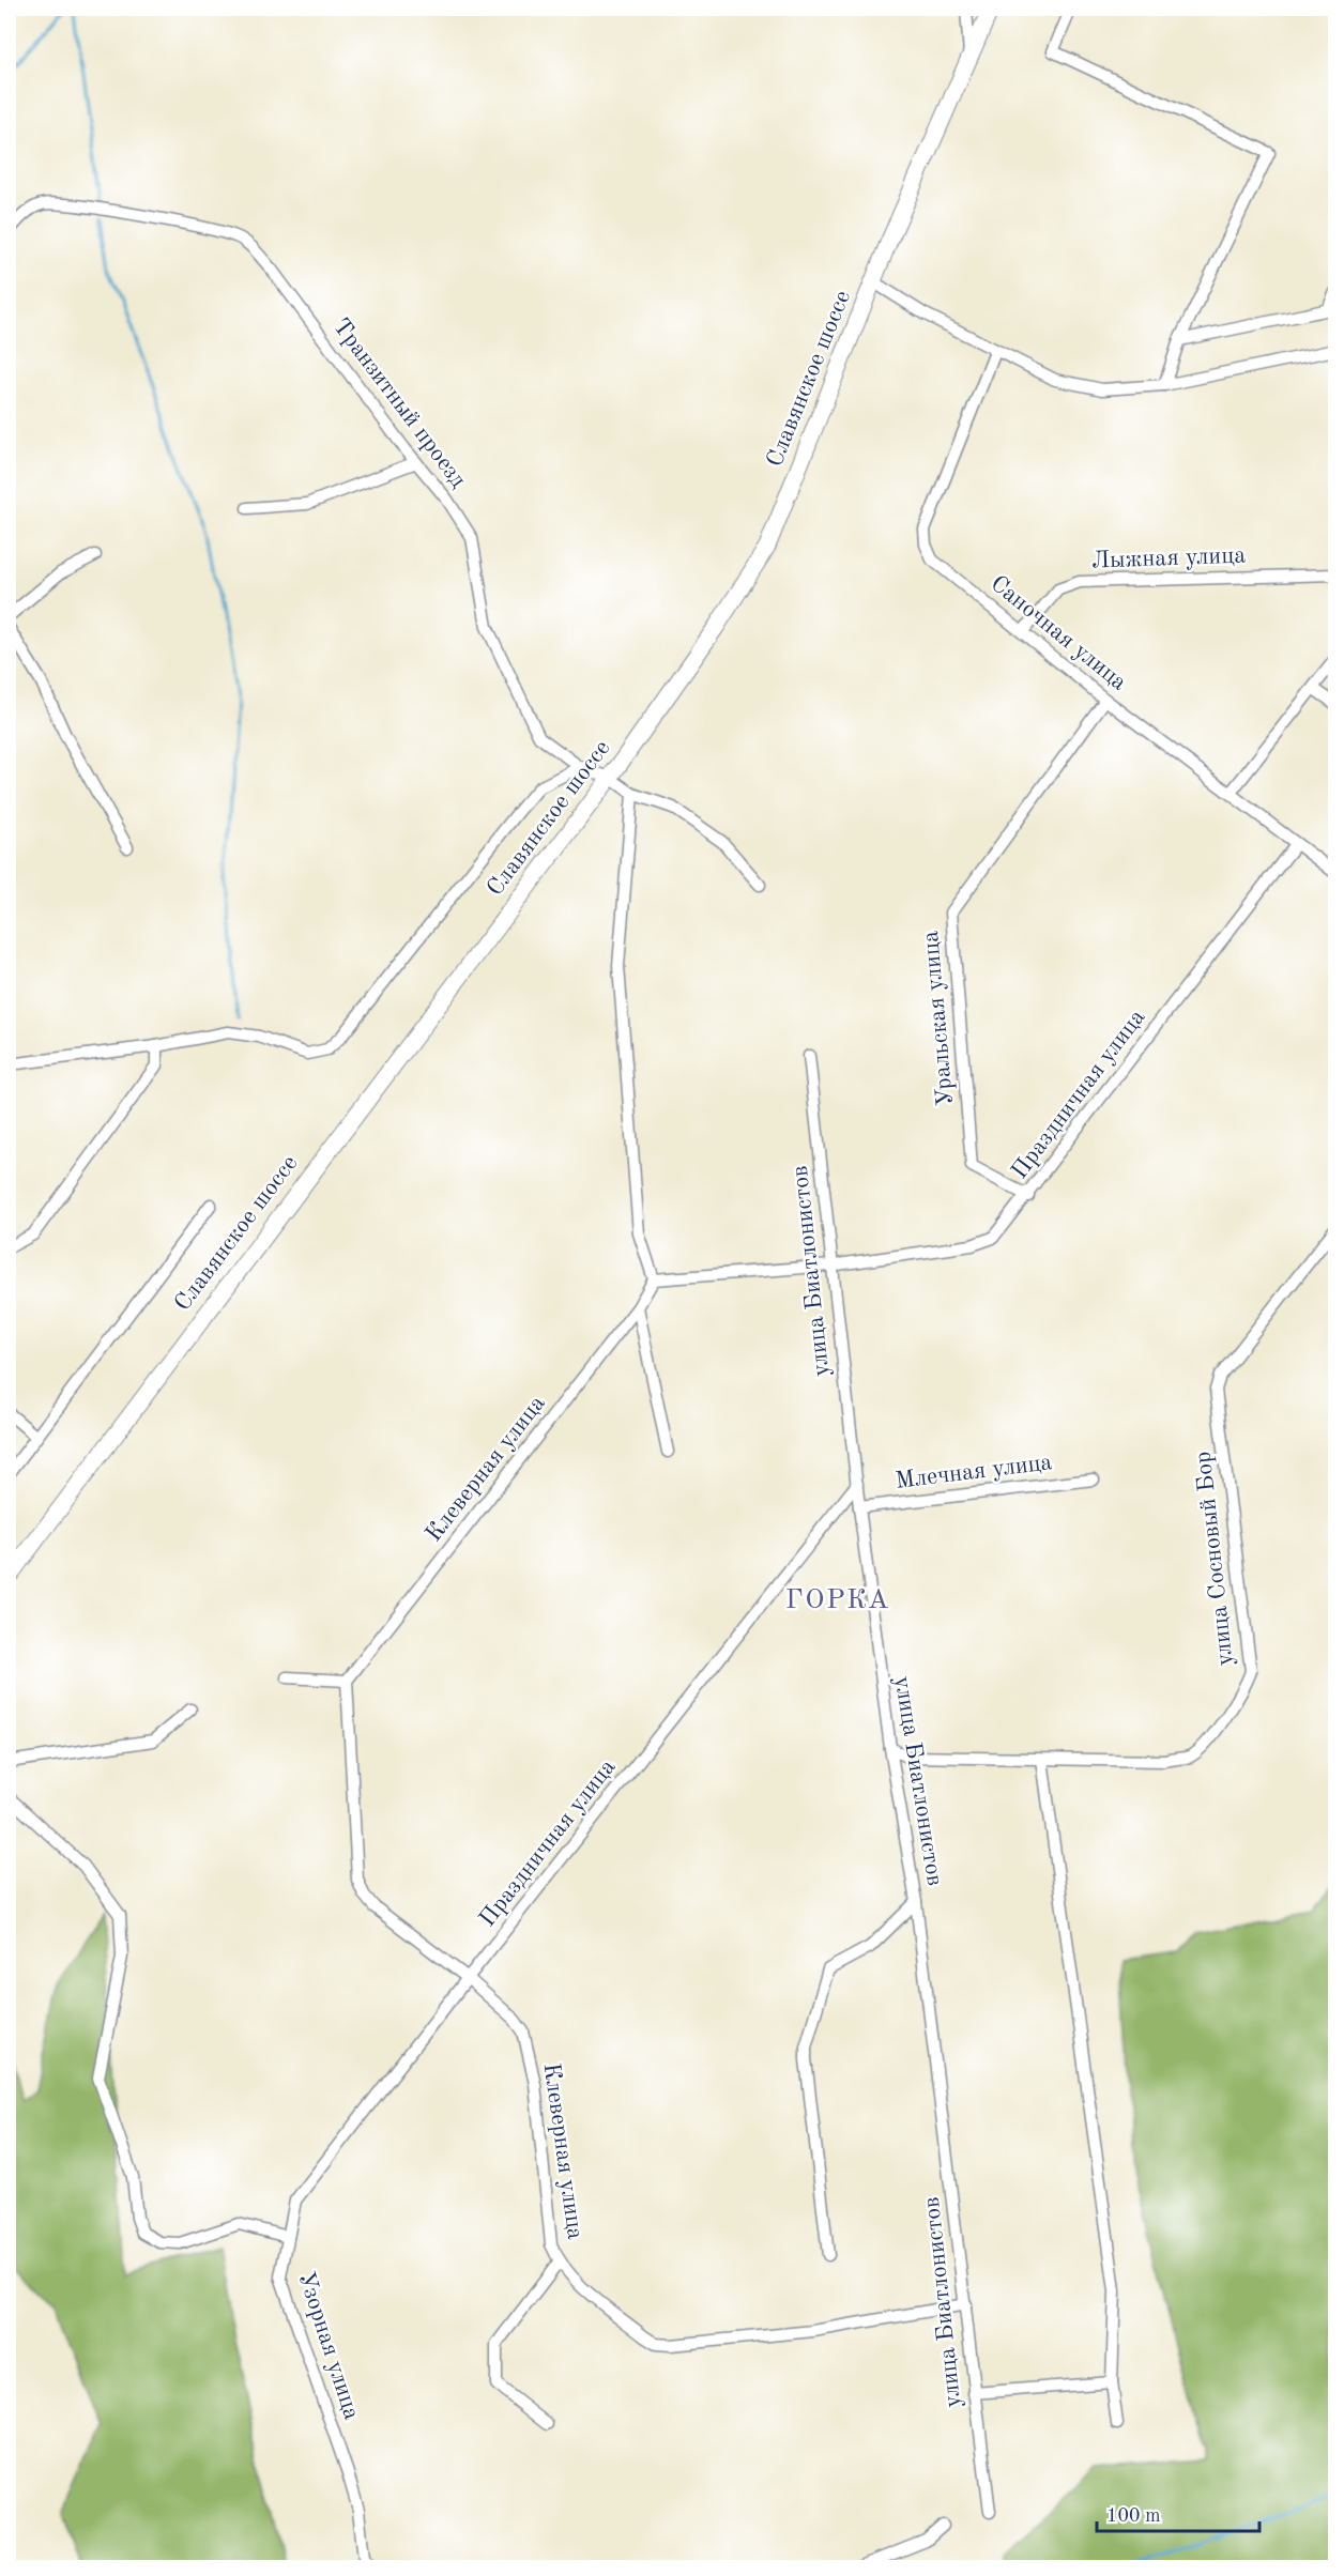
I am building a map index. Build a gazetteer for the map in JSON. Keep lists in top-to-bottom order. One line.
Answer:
{"streets":{"main road":["Славянское шоссе"],"street":["Транзитный проезд","Лыжная улица","Саночная улица","Уральская улица","Праздничная улица","улица Биатлонистов","Клеверная улица","Млечная улица","улица Сосновый Бор","Узорная улица"]},"crossings":[["Славянское шоссе","Транзитный проезд"],["Лыжная улица","Саночная улица"],["Саночная улица","Уральская улица"],["Саночная улица","Праздничная улица"],["Уральская улица","Праздничная улица"],["Праздничная улица","улица Биатлонистов"],["Праздничная улица","Клеверная улица"],["Праздничная улица","Узорная улица"],["улица Биатлонистов","Клеверная улица"],["улица Биатлонистов","Млечная улица"],["улица Биатлонистов","улица Сосновый Бор"]],"districts":["ГОРКА"],"scale_bar":"100 m"}
